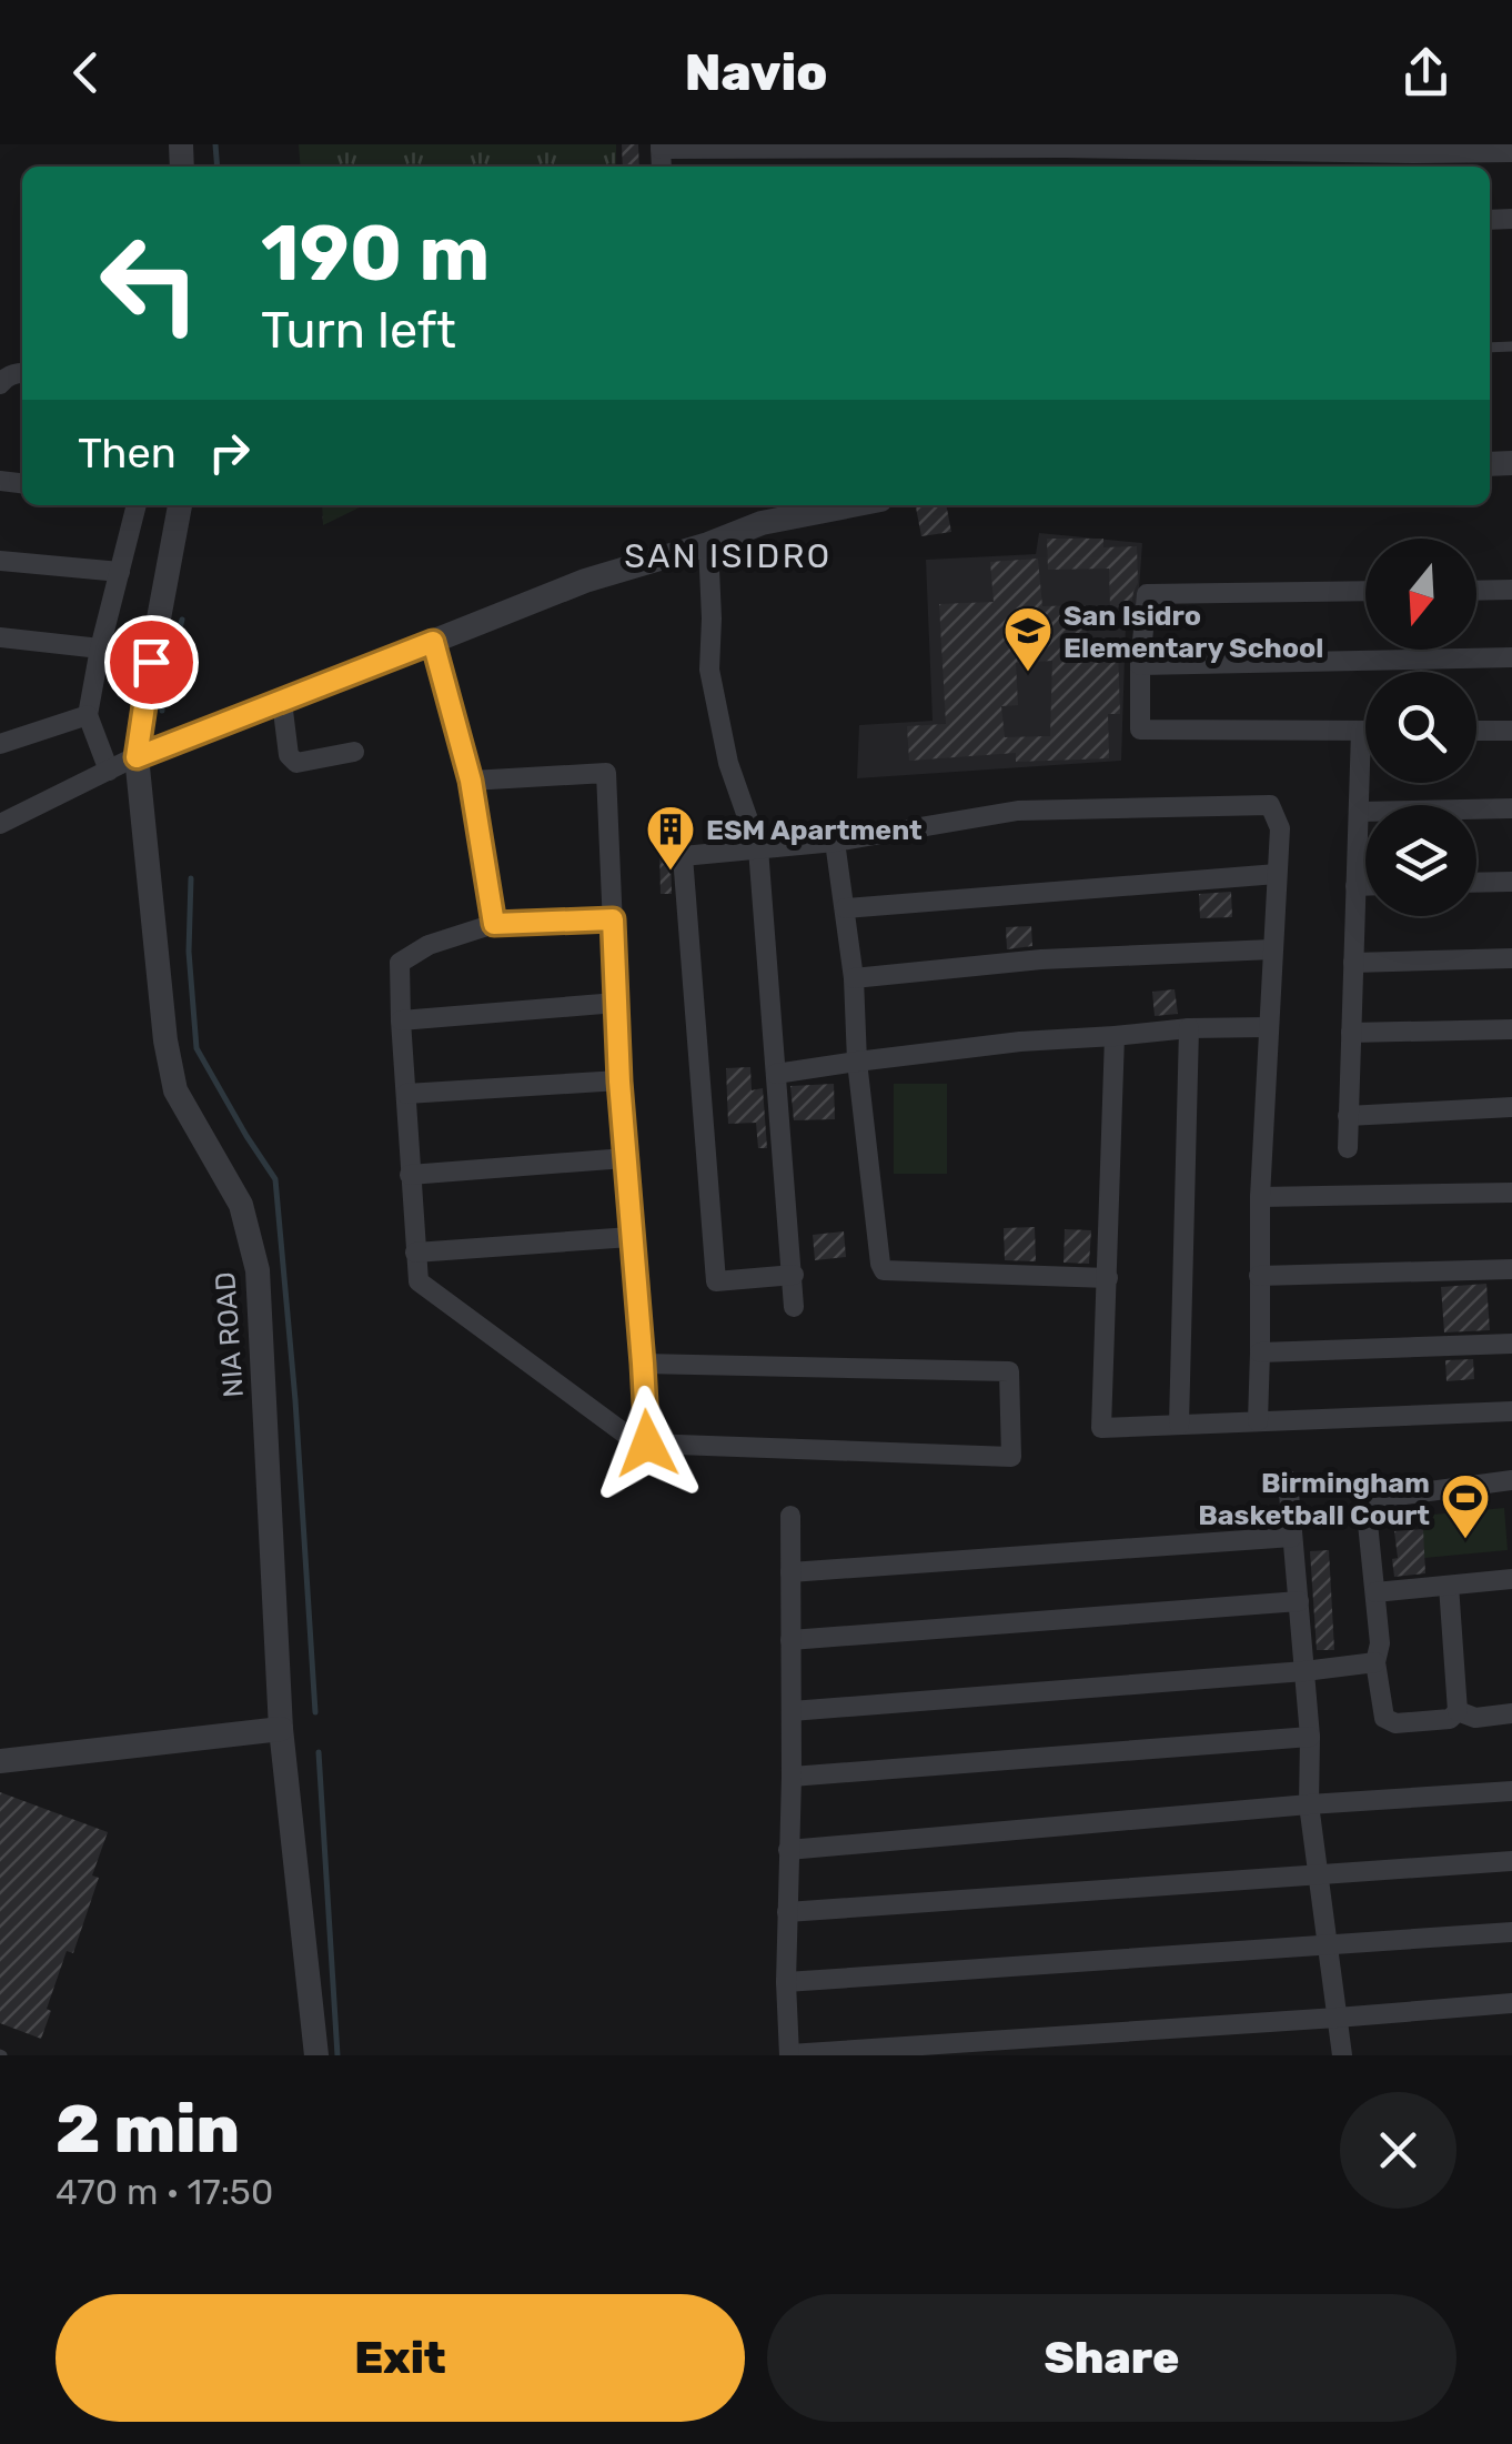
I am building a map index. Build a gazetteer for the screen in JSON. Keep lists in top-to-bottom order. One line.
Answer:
{"streets":{"street":["NIA ROAD"]},"districts":["SAN ISIDRO"],"places":{"school or university":["San Isidro Elementary School"],"building":["ESM Apartment"],"sports":["Birmingham Basketball Court"]},"north":"bottom","page":{"header":"Navio","turn":["190 m","Turn left"],"then":"Then","heading":["2 min","470 m · 17:50"],"buttons":["Exit","Share"]}}
